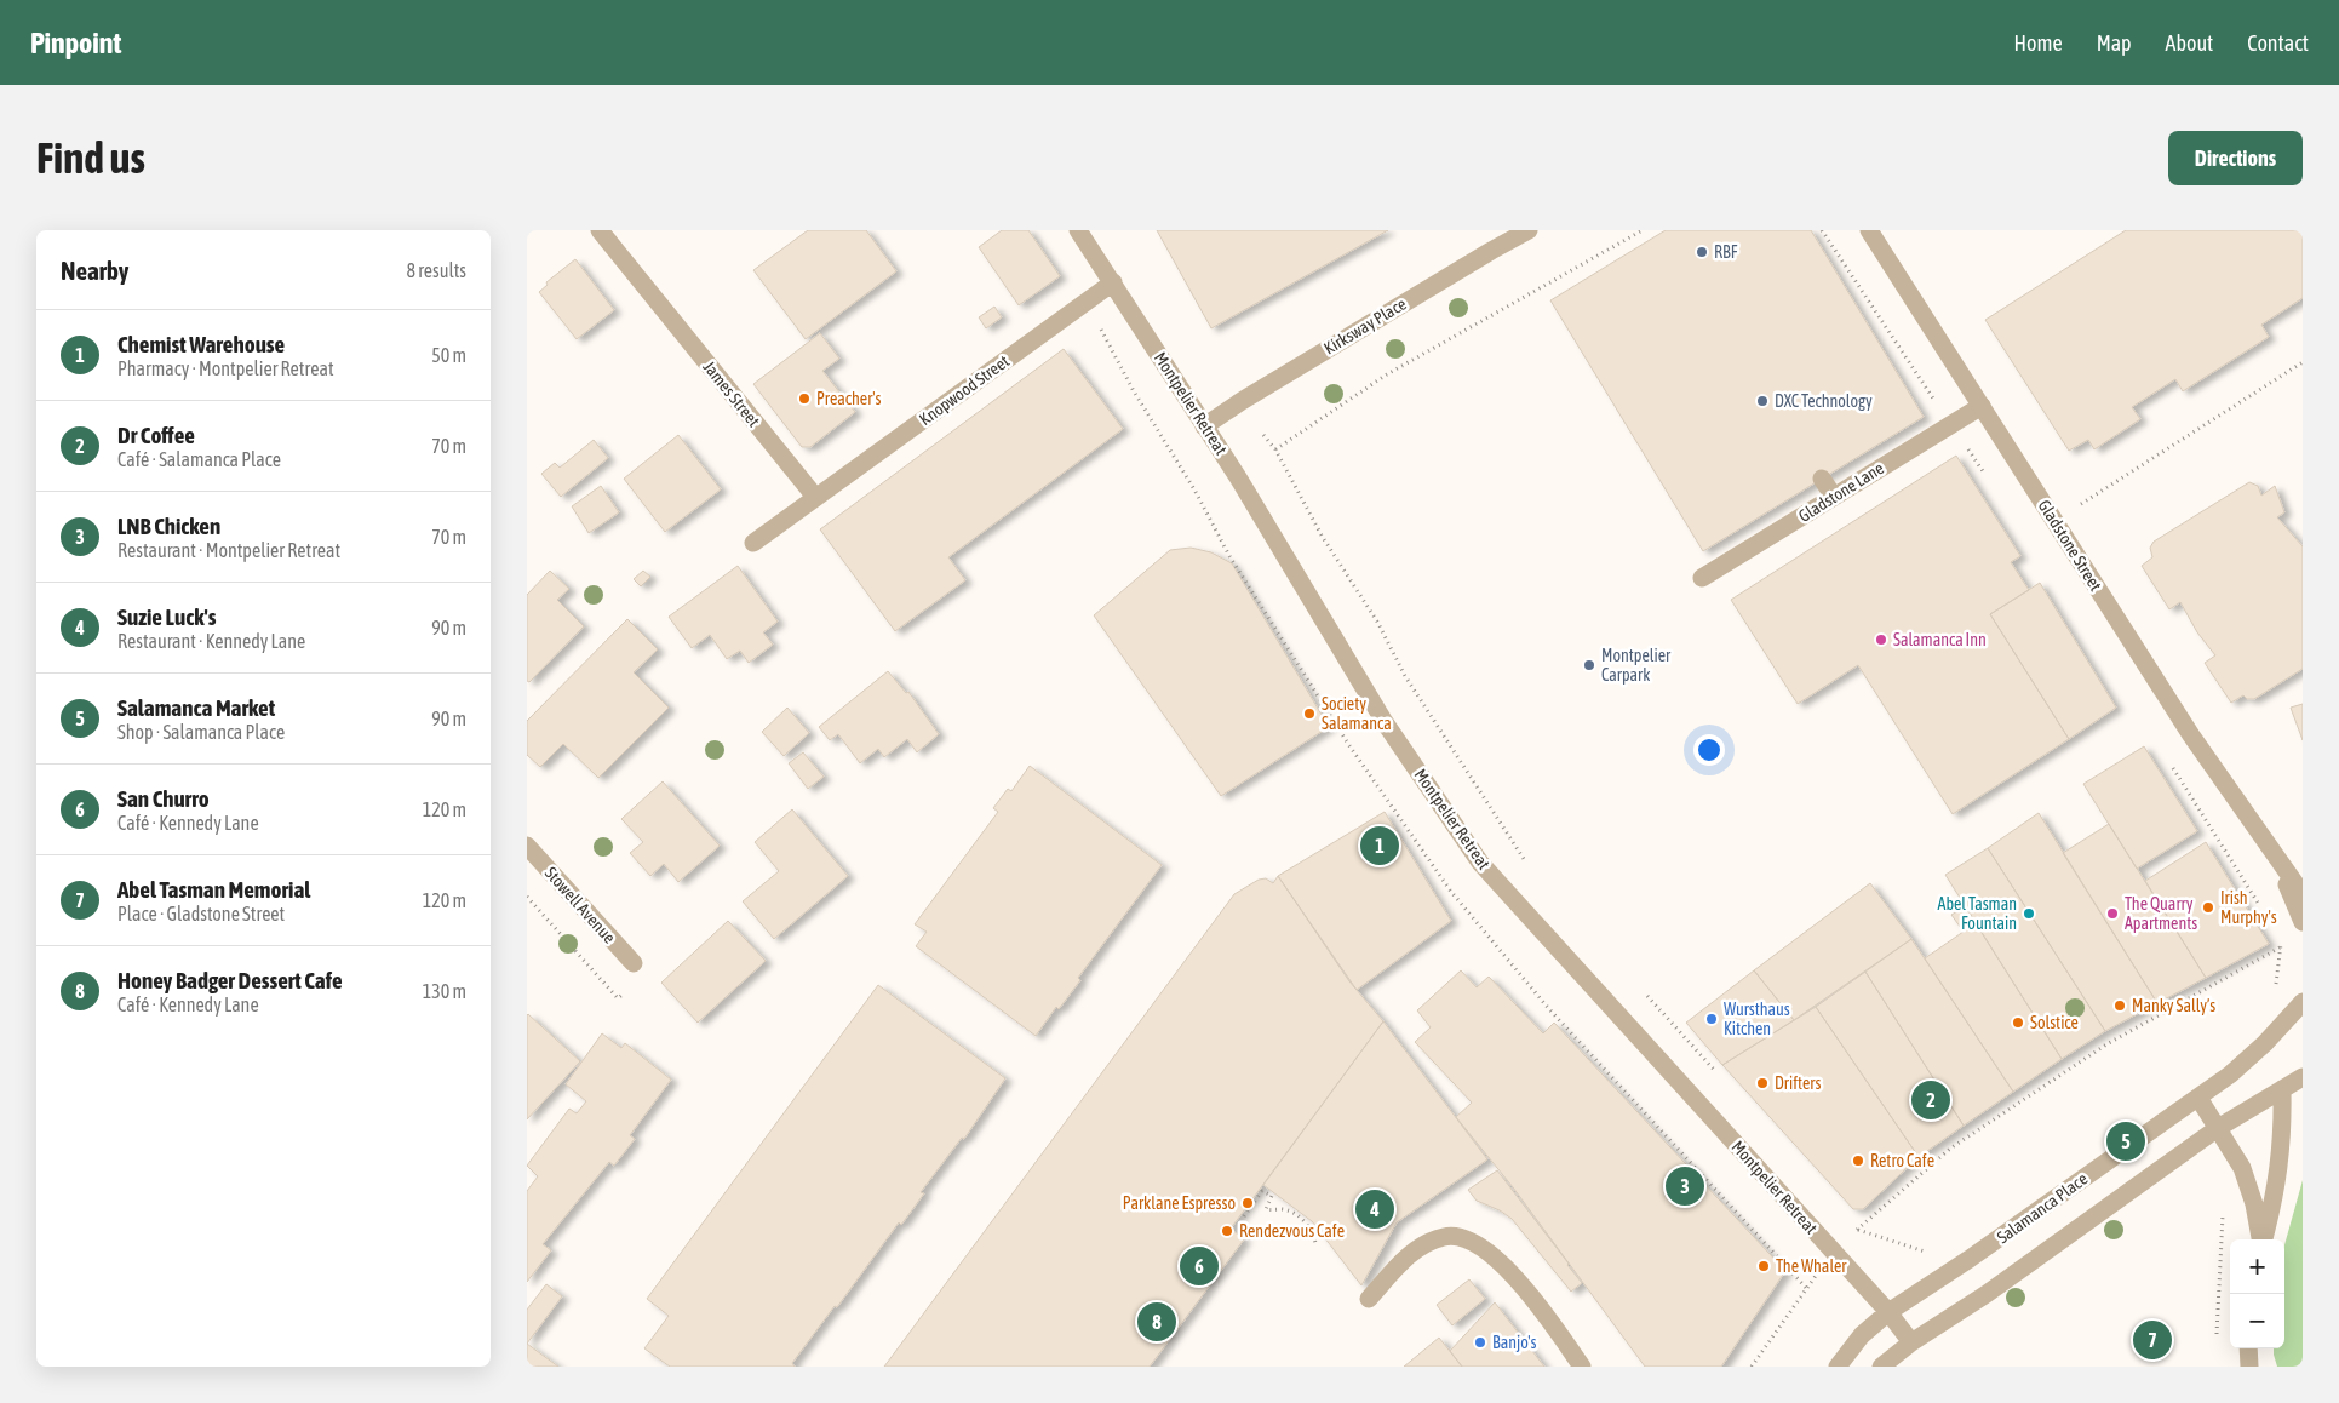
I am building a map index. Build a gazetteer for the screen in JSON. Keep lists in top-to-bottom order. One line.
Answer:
{"streets":{"street":["Kirksway Place","Knopwood Street","James Street","Montpelier Retreat","Gladstone Lane","Gladstone Street","Stowell Avenue","Salamanca Place"]},"crossings":[["Kirksway Place","Montpelier Retreat"],["Knopwood Street","James Street"],["Knopwood Street","Montpelier Retreat"],["Montpelier Retreat","Salamanca Place"],["Gladstone Lane","Gladstone Street"]],"places":["RBF","Preacher's","DXC Technology","Salamanca Inn","Montpelier Carpark","Society Salamanca","Irish Murphy's","Abel Tasman Fountain","The Quarry Apartments","Manky Sally’s","Wursthaus Kitchen","Solstice","Drifters","Retro Cafe","Parklane Espresso","Rendezvous Cafe","The Whaler","Banjo's"],"page":{"header":"Pinpoint","nav":["Home","Map","About","Contact"],"buttons":"Directions","title":"Find us","heading":["Nearby","8 results"],"list":[{"mark":"1","name":"Chemist Warehouse","note":"Pharmacy · Montpelier Retreat","value":"50 m"},{"mark":"2","name":"Dr Coffee","note":"Café · Salamanca Place","value":"70 m"},{"mark":"3","name":"LNB Chicken","note":"Restaurant · Montpelier Retreat","value":"70 m"},{"mark":"4","name":"Suzie Luck's","note":"Restaurant · Kennedy Lane","value":"90 m"},{"mark":"5","name":"Salamanca Market","note":"Shop · Salamanca Place","value":"90 m"},{"mark":"6","name":"San Churro","note":"Café · Kennedy Lane","value":"120 m"},{"mark":"7","name":"Abel Tasman Memorial","note":"Place · Gladstone Street","value":"120 m"},{"mark":"8","name":"Honey Badger Dessert Cafe","note":"Café · Kennedy Lane","value":"130 m"}],"pins":["1","2","5","3","4","6","8","7"],"map_buttons":["+","−"]}}
